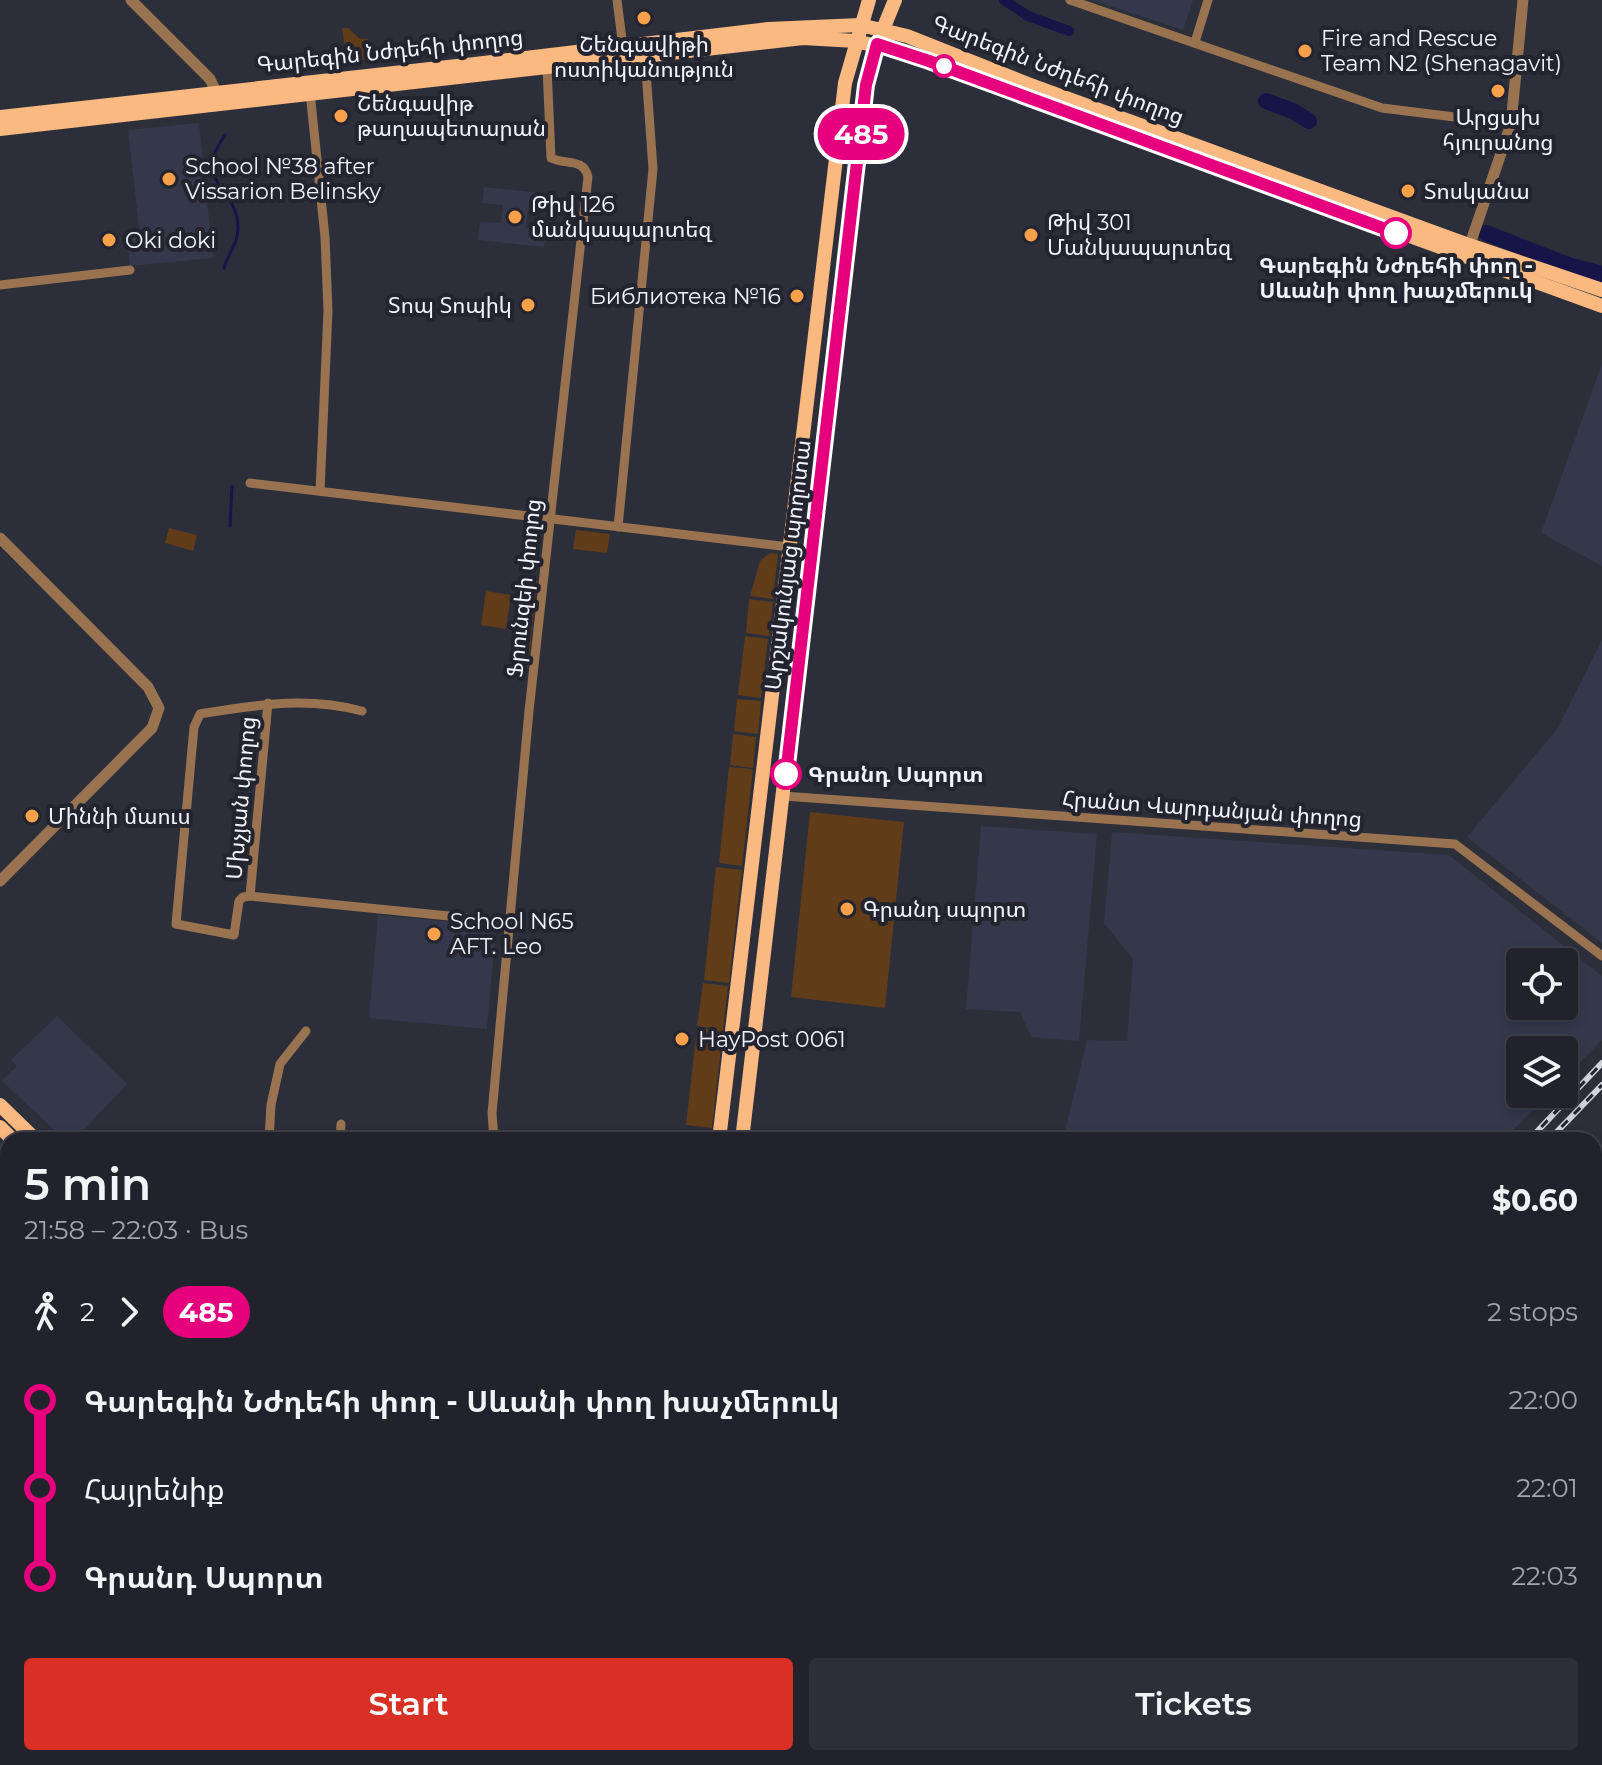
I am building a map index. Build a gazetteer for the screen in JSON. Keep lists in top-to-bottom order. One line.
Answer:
{"streets":{"main road":["Գարեգին Նժդեհի փողոց","Արշակունյաց պողոտա"],"street":["Ֆրունզեի փողոց","Մխչյան փողոց","Հրանտ Վարդանյան փողոց"]},"crossings":[["Գարեգին Նժդեհի փողոց","Արշակունյաց պողոտա"],["Գարեգին Նժդեհի փողոց","Ֆրունզեի փողոց"],["Արշակունյաց պողոտա","Հրանտ Վարդանյան փողոց"]],"places":["Շենգավիթի ոստիկանություն","Fire and Rescue Team N2 (Shenagavit)","Արցախ հյուրանոց","Շենգավիթ թաղապետարան","School №38 after Vissarion Belinsky","Տոսկանա","Թիվ 126 մանկապարտեզ","Գարեգին Նժդեհի փող - Սևանի փող խաչմերուկ","Թիվ 301 Մանկապարտեզ","Oki doki","Библиотека №16","Տոպ Տոպիկ","Գրանդ Սպորտ","Միննի մաուս","Գրանդ սպորտ","School N65 AFT. Leo","HayPost 0061"],"lines":["bus line 485"],"page":{"on_map":"485","heading":["5 min","21:58 – 22:03 · Bus","$0.60"],"legs":["2","485","2 stops"],"list":[{"name":"Գարեգին Նժդեհի փող - Սևանի փող խաչմերուկ","value":"22:00"},{"name":"Հայրենիք","value":"22:01"},{"name":"Գրանդ Սպորտ","value":"22:03"}],"buttons":["Start","Tickets"]}}
